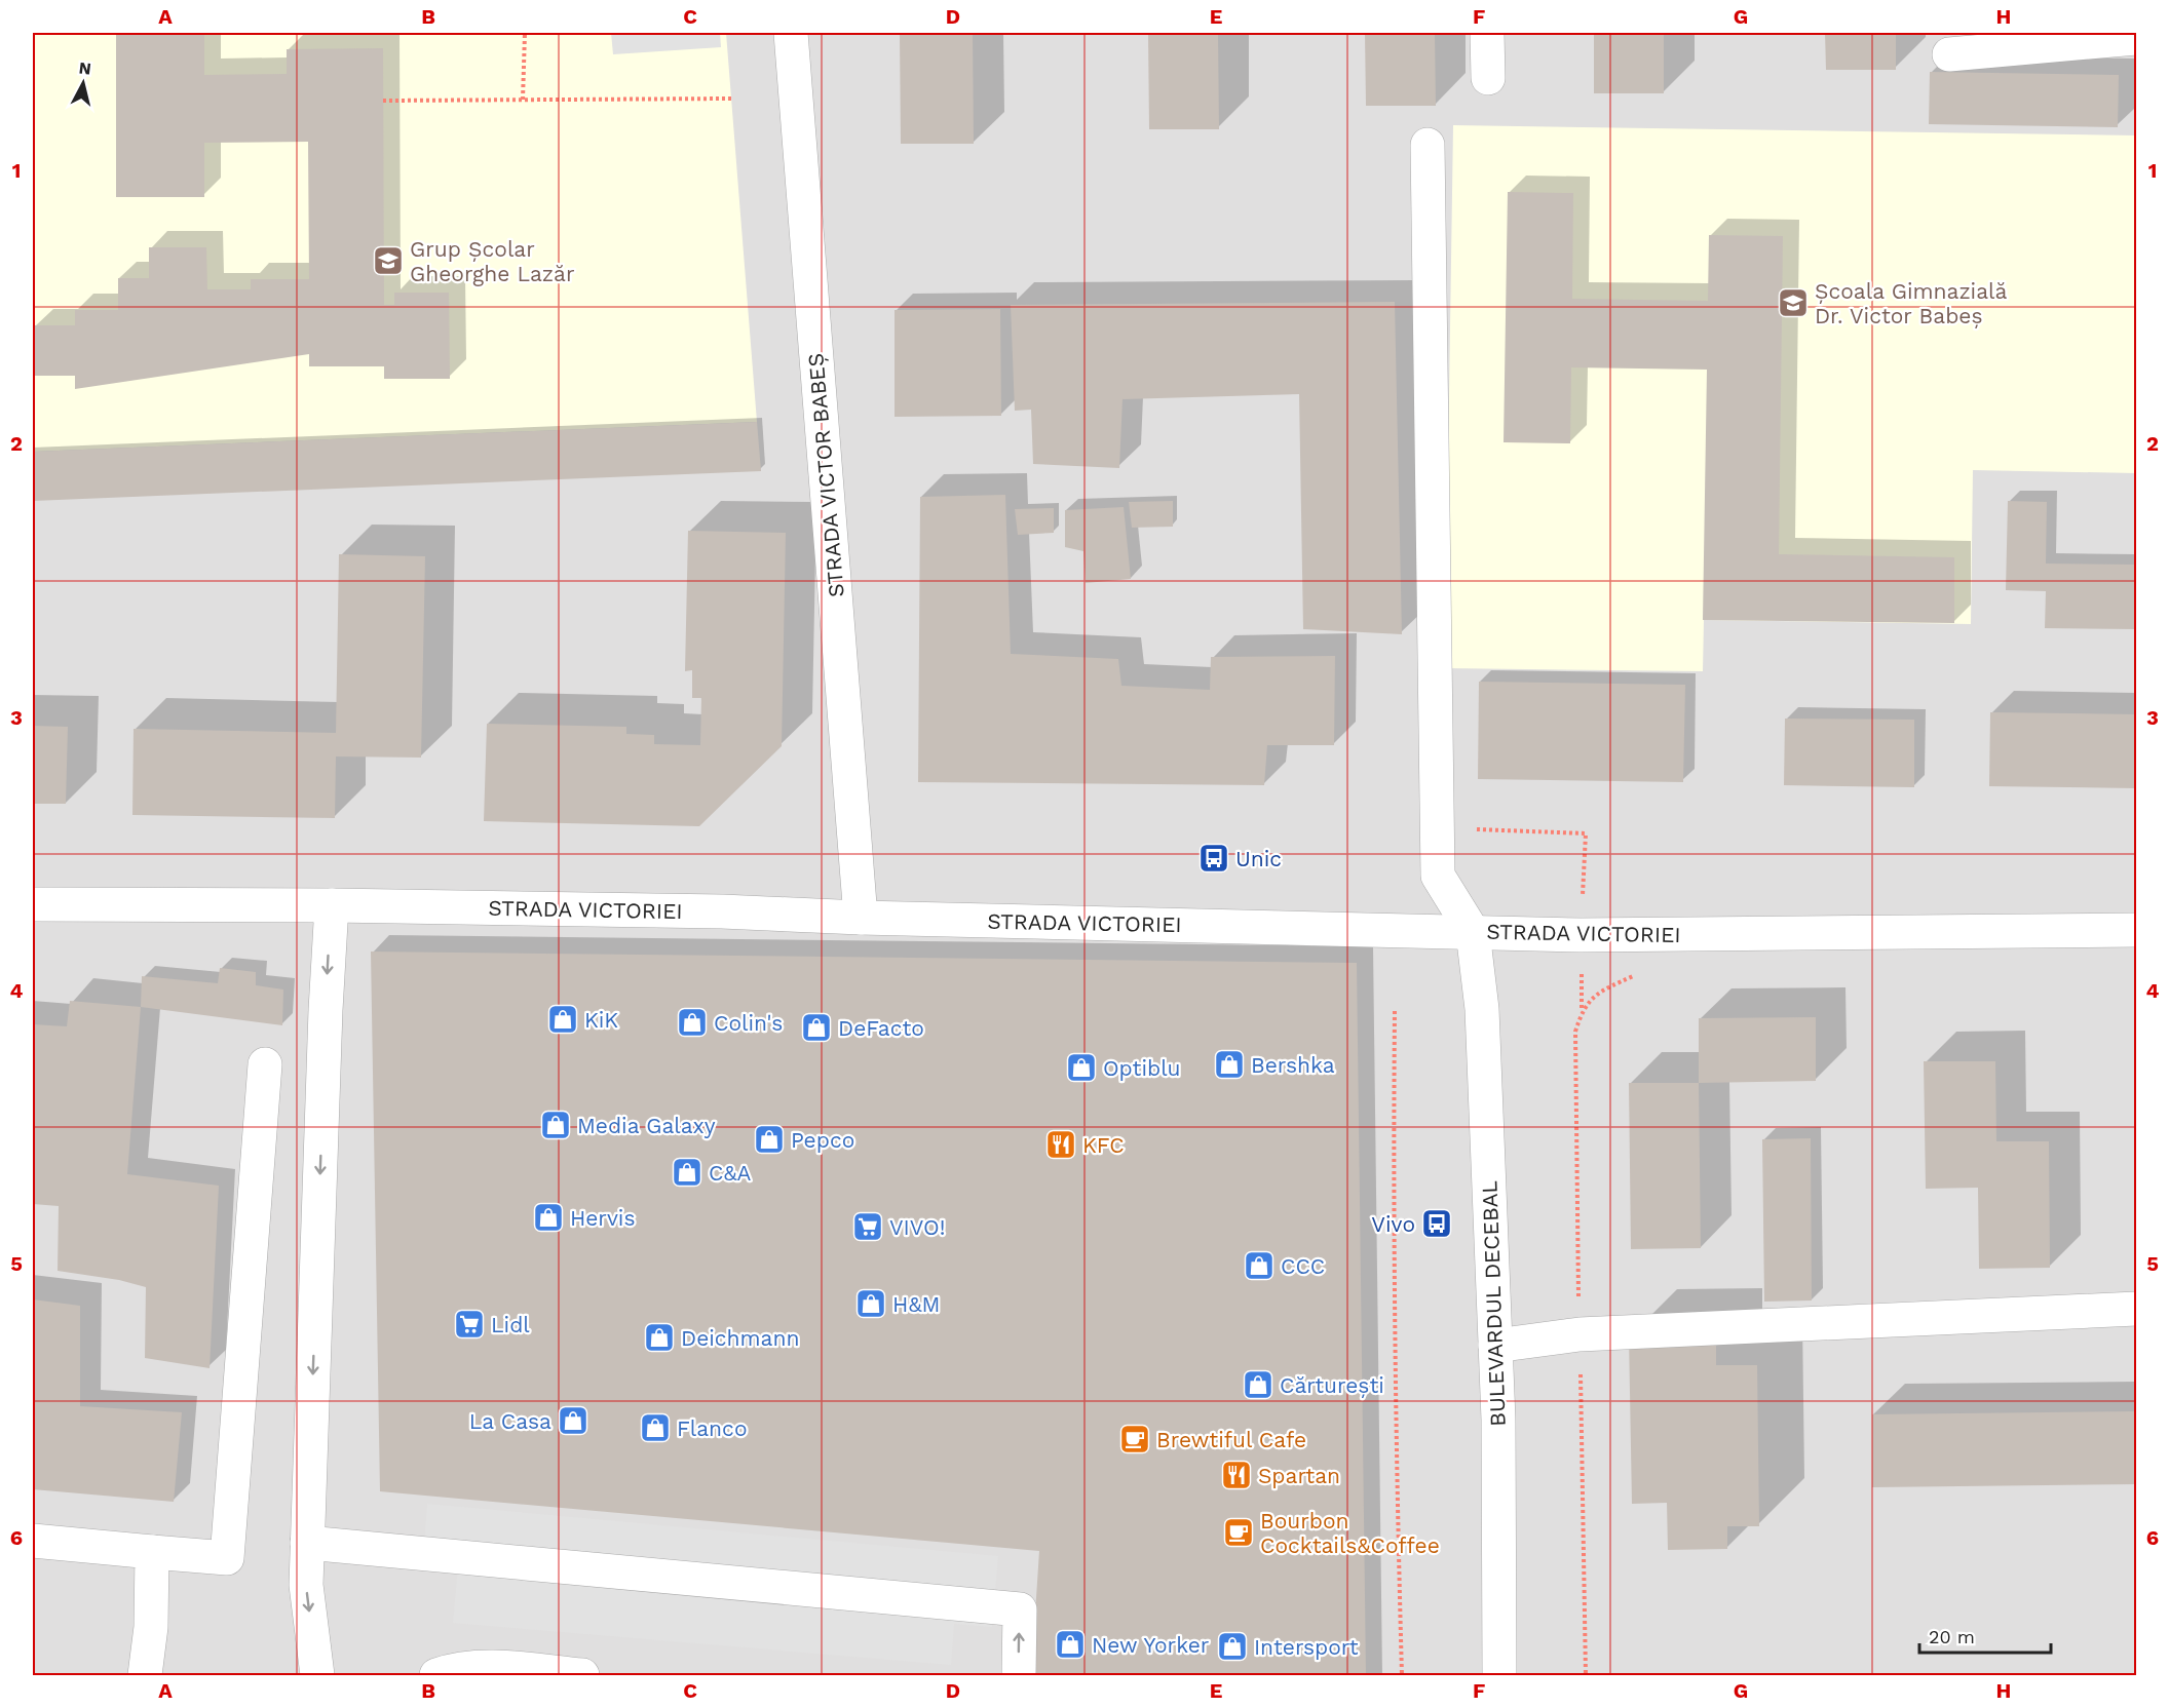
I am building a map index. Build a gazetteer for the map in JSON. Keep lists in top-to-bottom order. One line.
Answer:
{"streets":{"street":["STRADA VICTOR BABEȘ","STRADA VICTORIEI","BULEVARDUL DECEBAL"]},"crossings":[["STRADA VICTOR BABEȘ","STRADA VICTORIEI"],["STRADA VICTORIEI","BULEVARDUL DECEBAL"]],"places":{"school or university":["Grup Școlar Gheorghe Lazăr","Școala Gimnazială Dr. Victor Babeș"],"bus stop":["Unic","Vivo"],"shop":["KiK","Colin's","DeFacto","Bershka","Optiblu","Media Galaxy","Pepco","C&A","Hervis","CCC","H&M","Deichmann","Cărturești","La Casa","Flanco","New Yorker","Intersport"],"restaurant":["KFC","Spartan"],"supermarket":["VIVO!","Lidl"],"cafe":["Brewtiful Cafe","Bourbon Cocktails&Coffee"]},"scale_bar":"20 m","north":"top","grid":{"columns":["A","B","C","D","E","F","G","H"],"rows":["1","2","3","4","5","6"]}}
